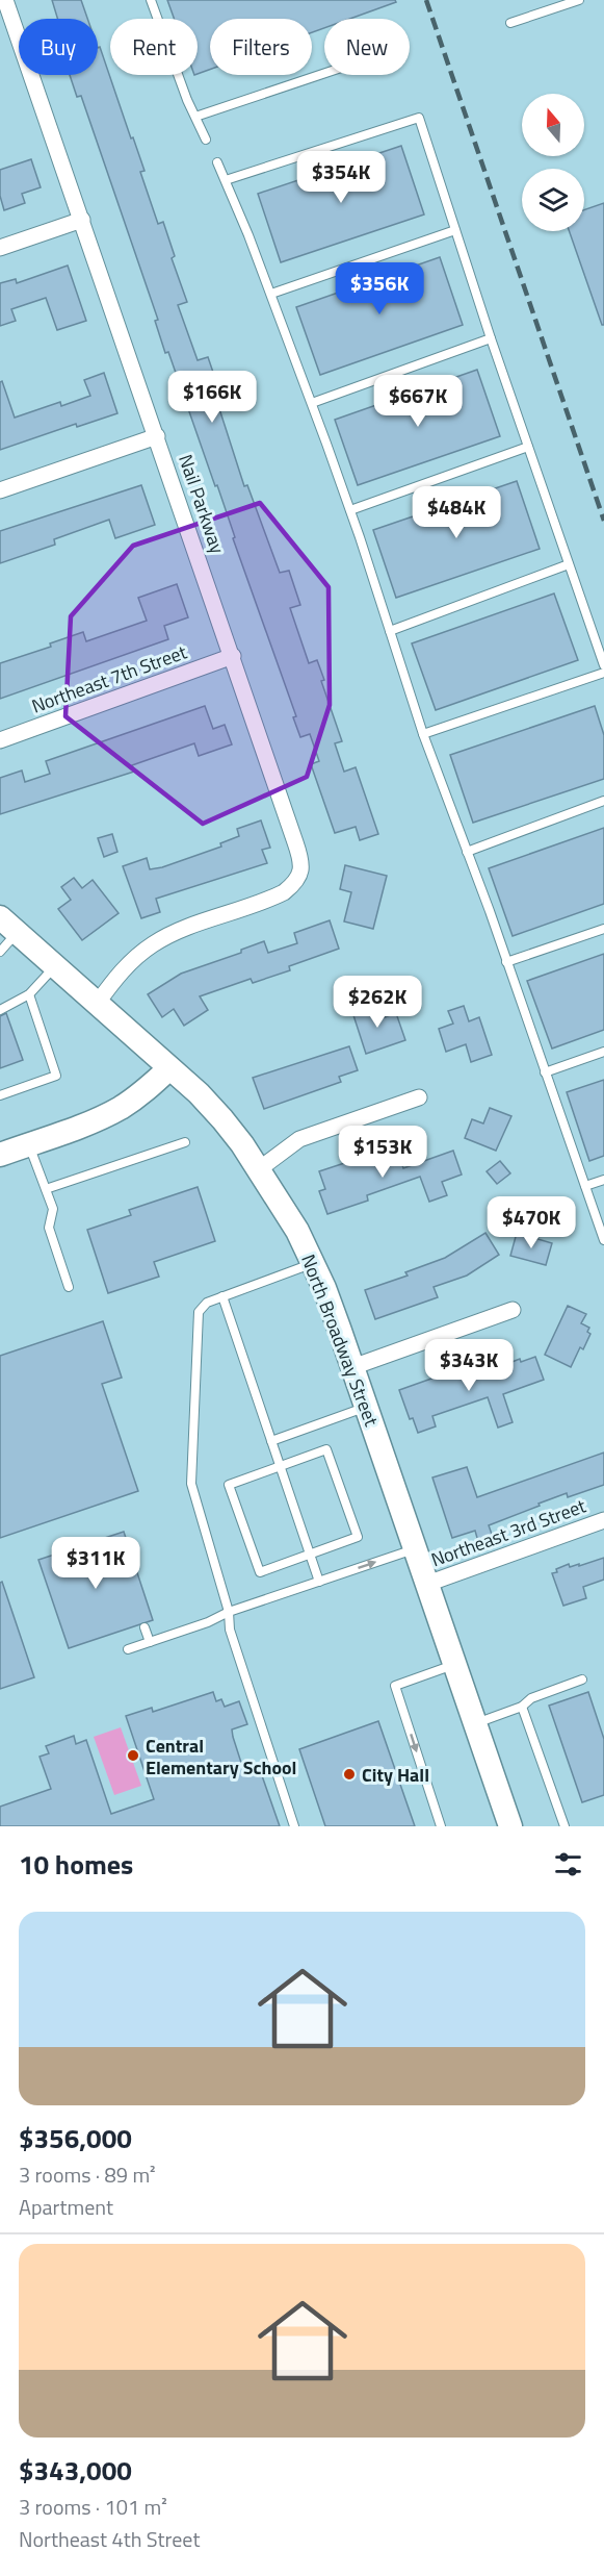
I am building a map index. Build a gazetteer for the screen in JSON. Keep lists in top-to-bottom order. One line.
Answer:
{"streets":{"main road":["North Broadway Street"],"street":["Nail Parkway","Northeast 7th Street","Northeast 3rd Street"]},"crossings":[["Nail Parkway","Northeast 7th Street"],["Nail Parkway","North Broadway Street"],["North Broadway Street","Northeast 3rd Street"]],"places":["Central Elementary School","City Hall"],"north":"top","page":{"chip":["Buy","Rent","Filters","New"],"price":["$354K","$356K","$166K","$667K","$484K","$262K","$153K","$470K","$343K","$311K"],"heading":"10 homes","list":[{"name":"$356,000","note":"3 rooms · 89 m² · Apartment"},{"name":"$343,000","note":"3 rooms · 101 m² · Northeast 4th Street"}]}}
